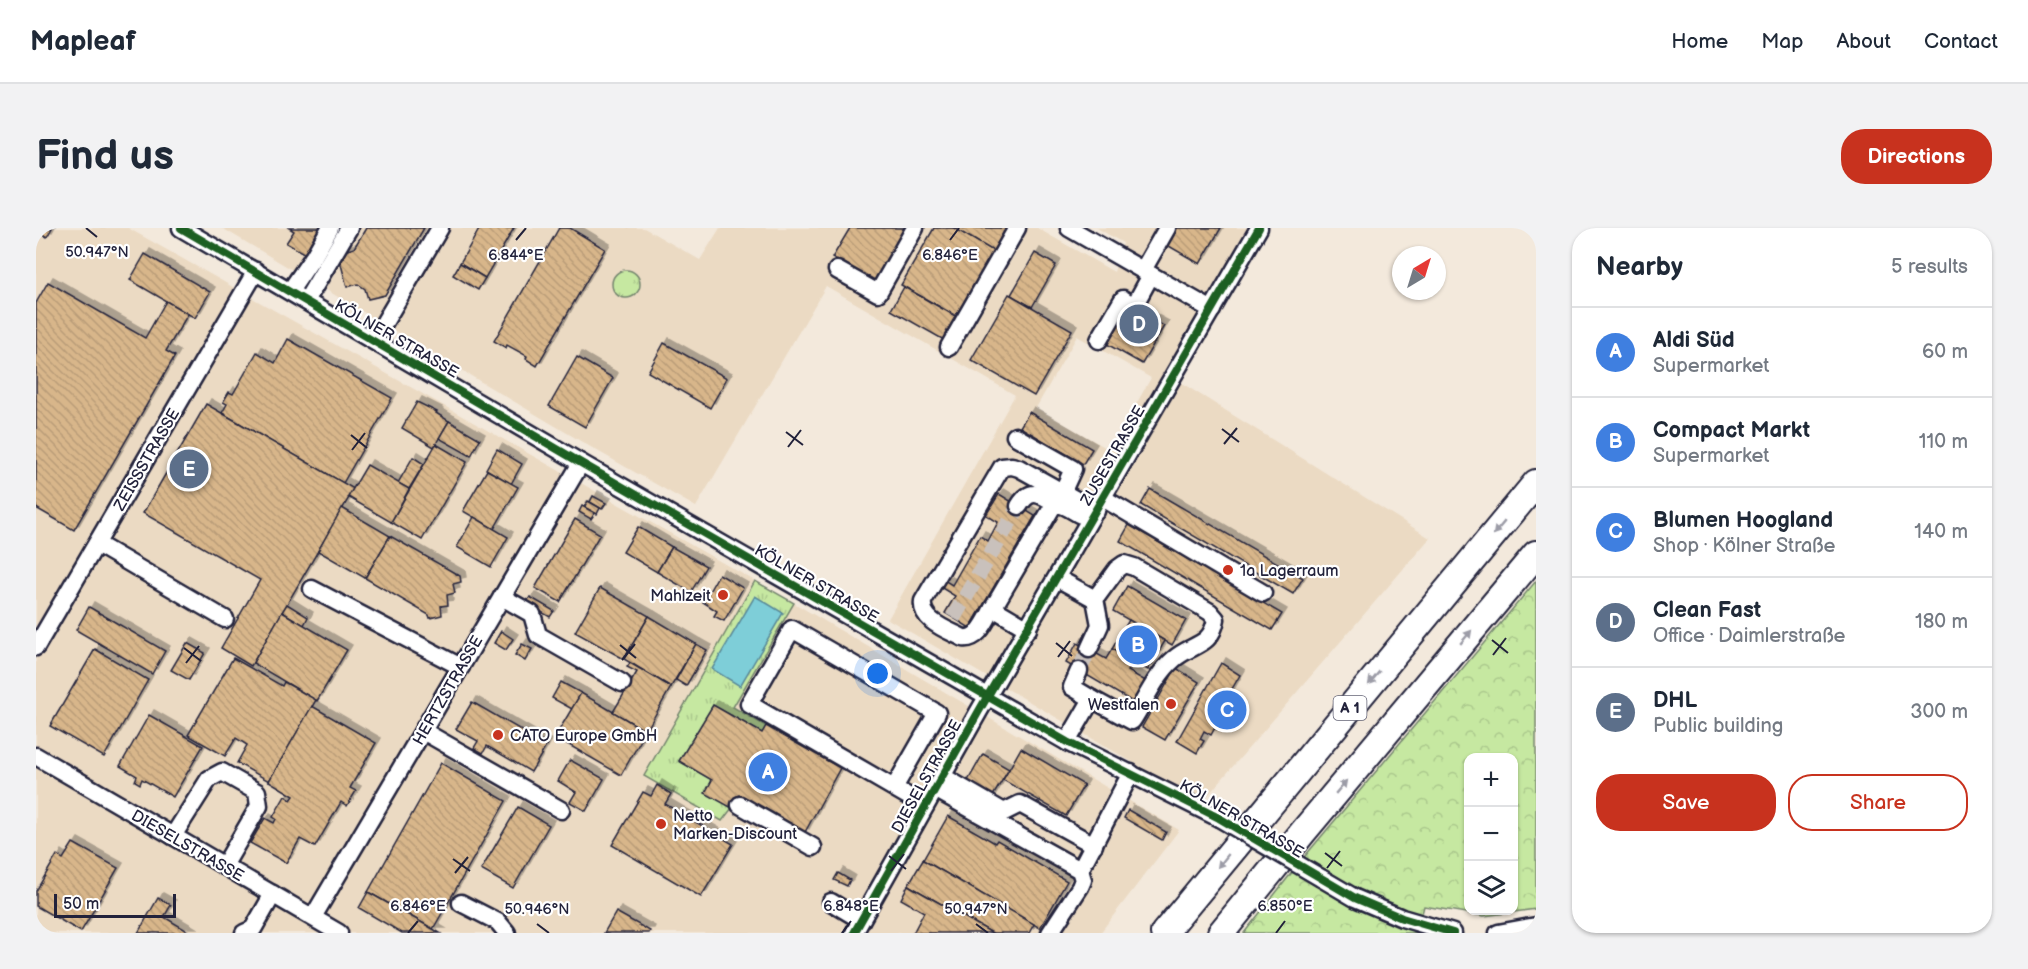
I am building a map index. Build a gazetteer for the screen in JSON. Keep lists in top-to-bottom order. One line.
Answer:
{"streets":{"highway":["A 1"],"street":["KÖLNER STRASSE","ZUSESTRASSE","ZEISSSTRASSE","HERTZSTRASSE","DIESELSTRASSE"]},"crossings":[["KÖLNER STRASSE","ZUSESTRASSE"],["KÖLNER STRASSE","ZEISSSTRASSE"],["KÖLNER STRASSE","HERTZSTRASSE"],["KÖLNER STRASSE","DIESELSTRASSE"],["ZUSESTRASSE","DIESELSTRASSE"],["HERTZSTRASSE","DIESELSTRASSE"]],"places":["1a Lagerraum","Mahlzeit","Westfalen","CATO Europe GmbH","Netto Marken-Discount"],"scale_bar":"50 m","north":"top right","page":{"header":"Mapleaf","nav":["Home","Map","About","Contact"],"buttons":["Directions",["Save","Share"]],"title":"Find us","heading":["Nearby","5 results"],"pins":["D","E","B","C","A"],"list":[{"mark":"A","name":"Aldi Süd","note":"Supermarket","value":"60 m"},{"mark":"B","name":"Compact Markt","note":"Supermarket","value":"110 m"},{"mark":"C","name":"Blumen Hoogland","note":"Shop · Kölner Straße","value":"140 m"},{"mark":"D","name":"Clean Fast","note":"Office · Daimlerstraße","value":"180 m"},{"mark":"E","name":"DHL","note":"Public building","value":"300 m"}],"map_buttons":["+","−"],"scale":"50 m"},"coordinates":["50.947°N","6.844°E","6.846°E","6.848°E","6.850°E","50.946°N"]}
